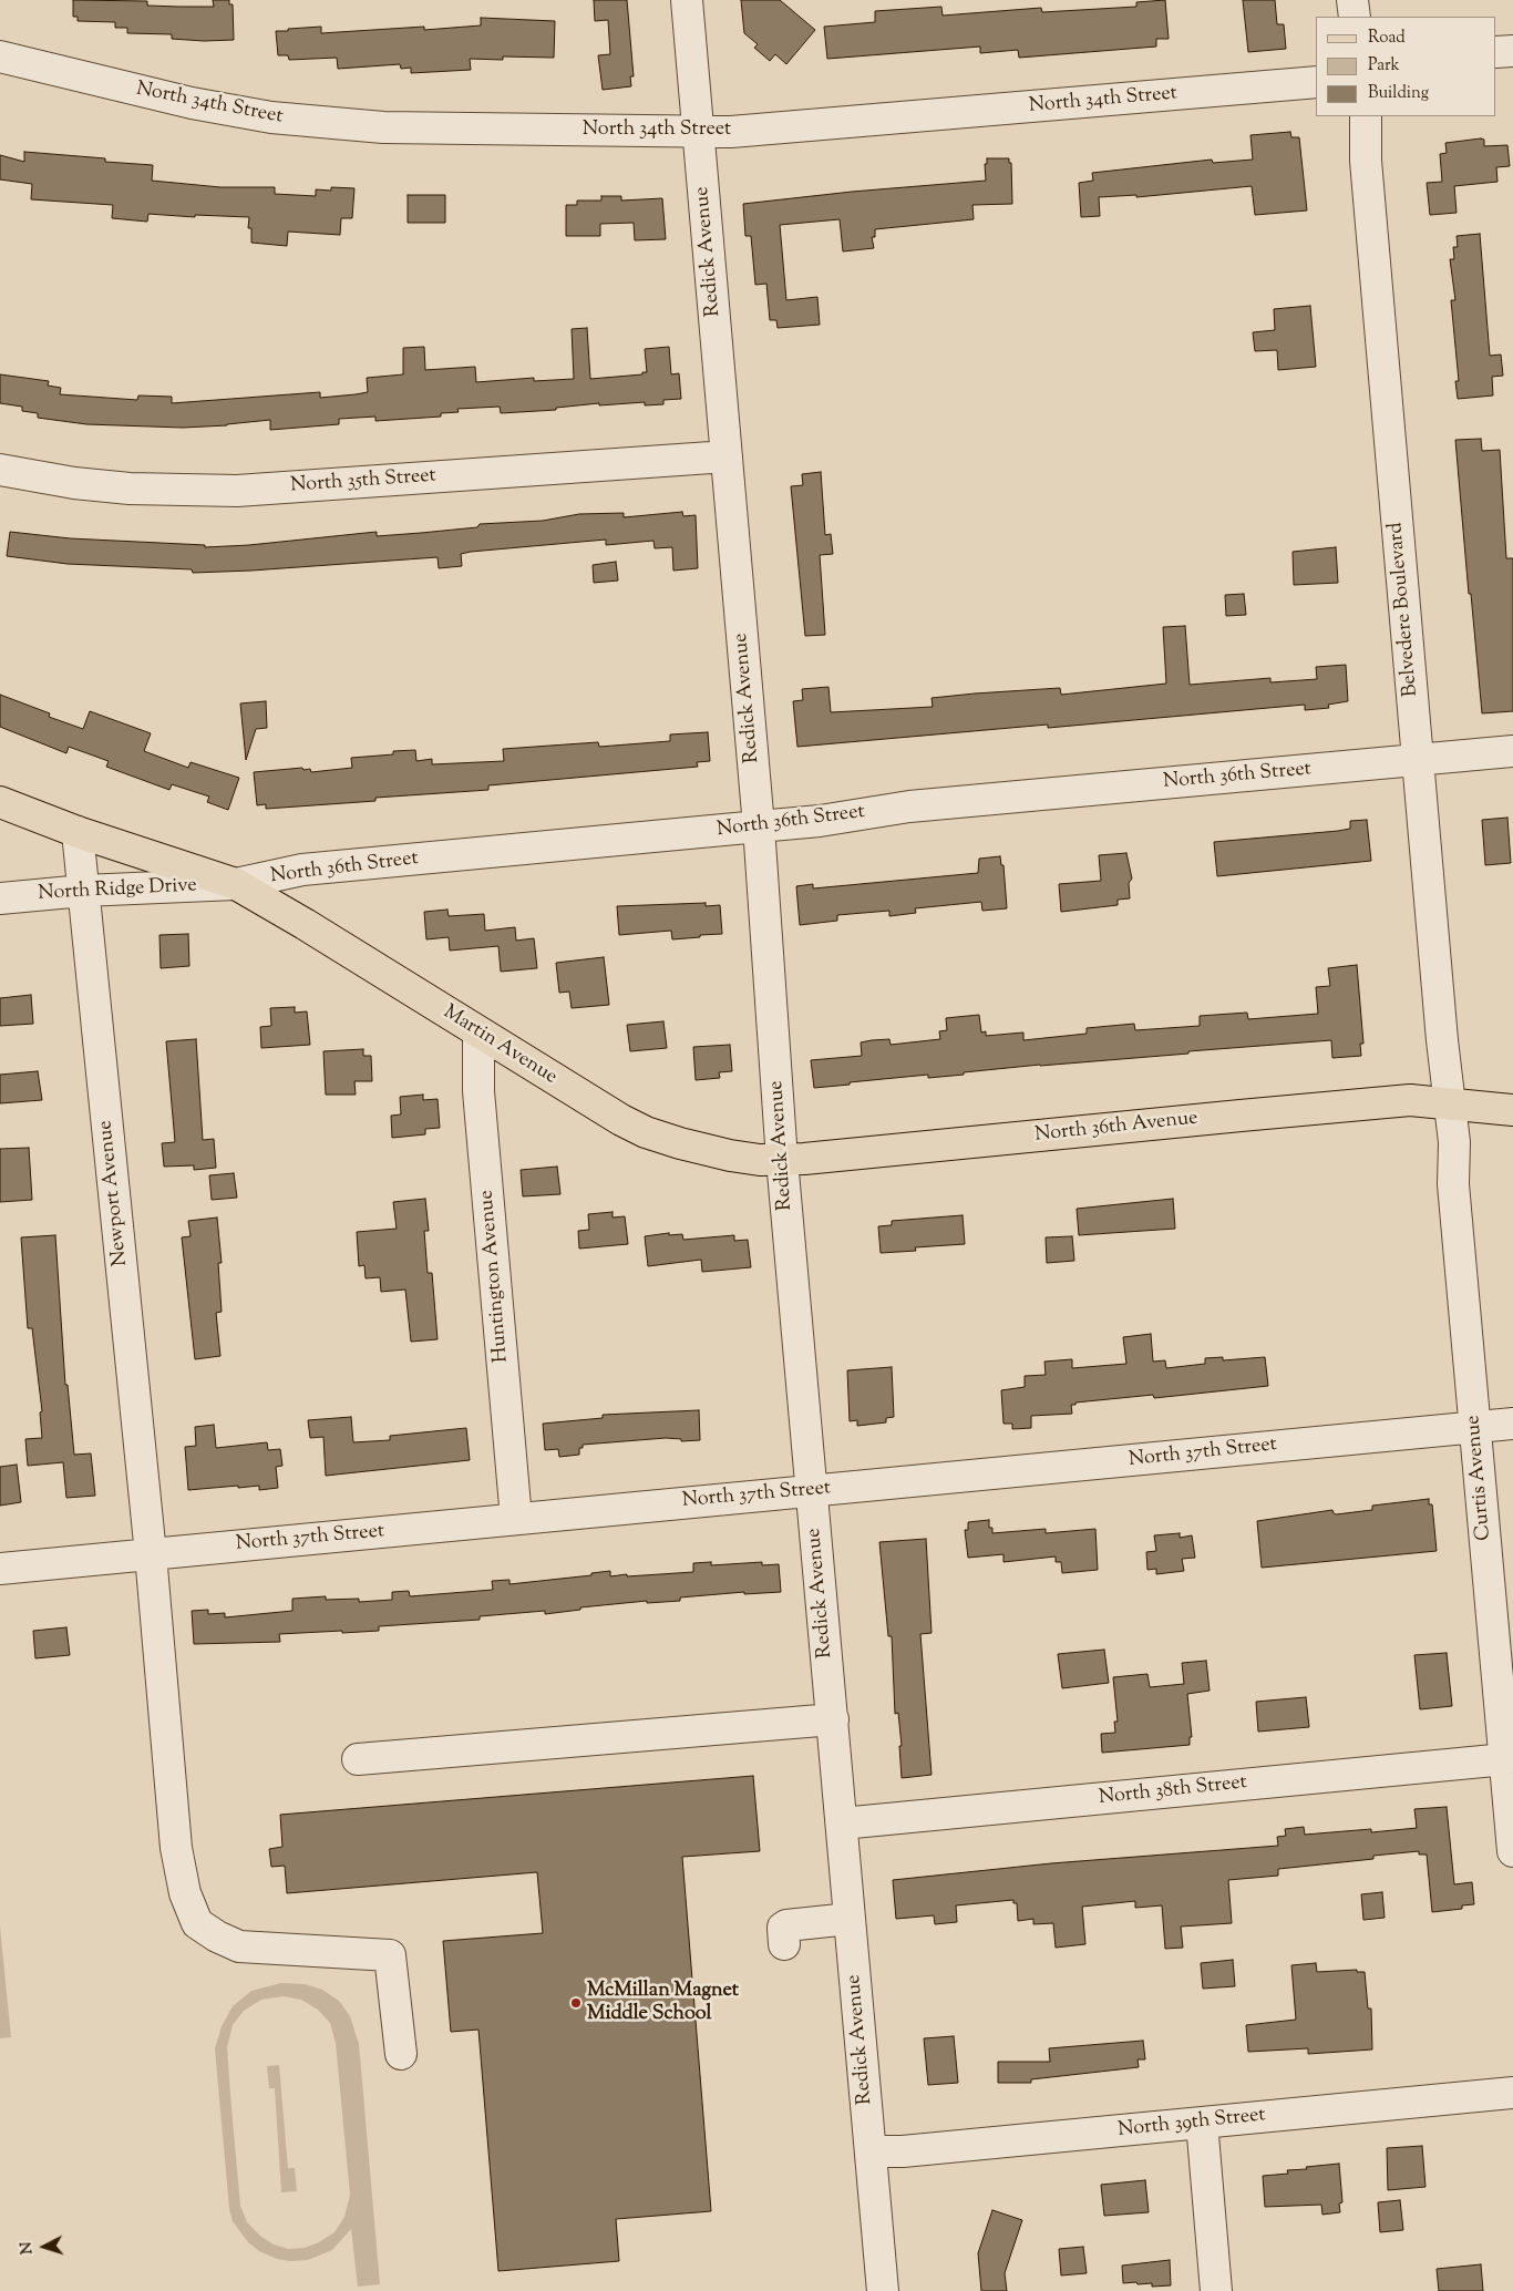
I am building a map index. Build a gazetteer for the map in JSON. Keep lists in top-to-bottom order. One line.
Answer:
{"streets":{"main road":["Martin Avenue","North 36th Avenue"],"street":["North 34th Street","Redick Avenue","North 35th Street","Belvedere Boulevard","North 36th Street","North Ridge Drive","Newport Avenue","Huntington Avenue","North 37th Street","Curtis Avenue","North 38th Street","North 39th Street"]},"crossings":[["North 34th Street","Redick Avenue"],["Redick Avenue","North 35th Street"],["Redick Avenue","North 36th Street"],["Redick Avenue","Martin Avenue"],["Redick Avenue","North 36th Avenue"],["Redick Avenue","North 37th Street"],["Redick Avenue","North 38th Street"],["Redick Avenue","North 39th Street"],["Belvedere Boulevard","North 36th Street"],["Belvedere Boulevard","North 36th Avenue"],["Belvedere Boulevard","Curtis Avenue"],["North 36th Street","North Ridge Drive"],["North 36th Street","Martin Avenue"],["North Ridge Drive","Martin Avenue"],["North Ridge Drive","Newport Avenue"],["Martin Avenue","North 36th Avenue"],["Martin Avenue","Huntington Avenue"],["North 36th Avenue","Curtis Avenue"],["Newport Avenue","North 37th Street"],["Huntington Avenue","North 37th Street"],["North 37th Street","Curtis Avenue"],["Curtis Avenue","North 38th Street"]],"places":["McMillan Magnet Middle School"],"legend":["Road","Park","Building"],"north":"left"}
